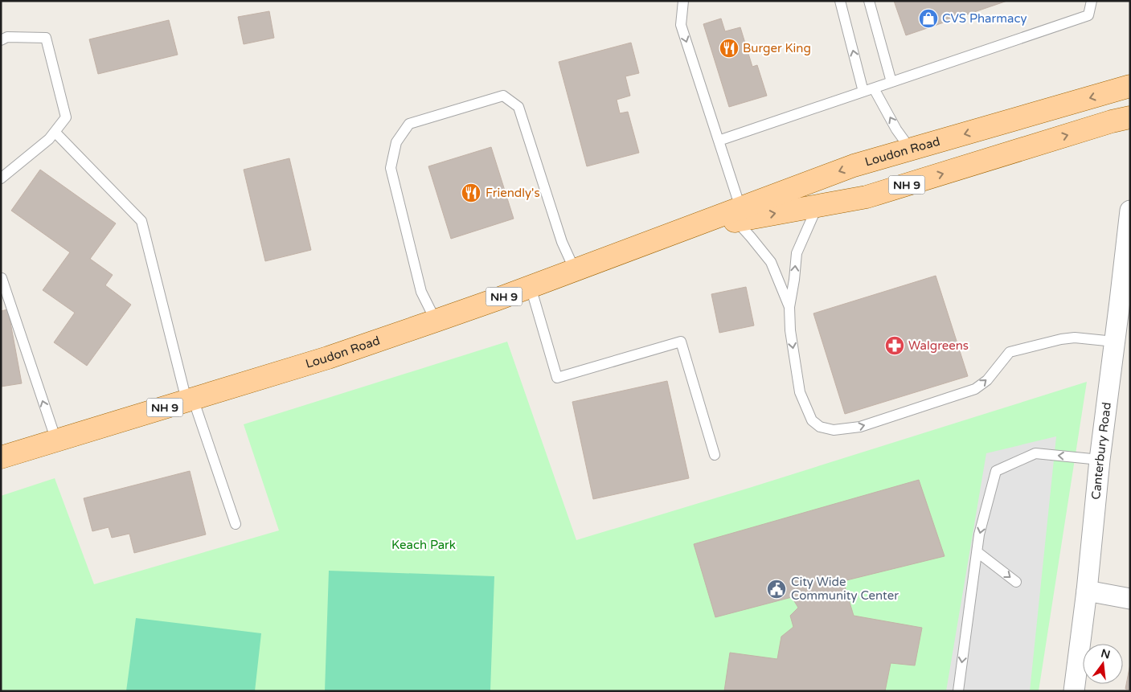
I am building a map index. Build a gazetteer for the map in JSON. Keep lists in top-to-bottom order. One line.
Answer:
{"streets":{"main road":["Loudon Road","NH 9"],"street":["Canterbury Road"]},"parks":["Keach Park"],"places":{"shop":["CVS Pharmacy"],"restaurant":["Burger King","Friendly's"],"pharmacy":["Walgreens"],"public building":["City Wide Community Center"]},"north":"top"}
